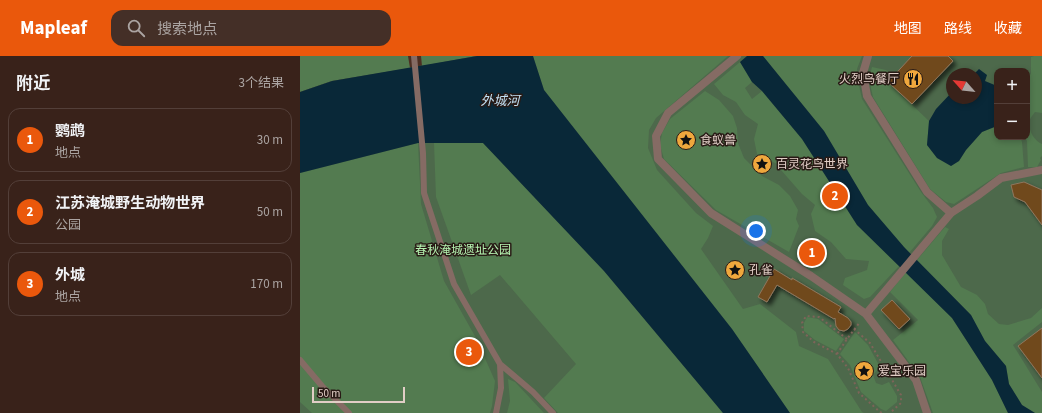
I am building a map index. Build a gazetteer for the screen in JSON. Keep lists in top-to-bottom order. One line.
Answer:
{"water":["外城河"],"parks":["春秋淹城遗址公园"],"places":{"restaurant":["火烈鸟餐厅"],"place":["食蚁兽","百灵花鸟世界","孔雀","爱宝乐园"]},"scale_bar":"50 m","north":"top left","page":{"header":"Mapleaf","search":"搜索地点","nav":["地图","路线","收藏"],"heading":["附近","3个结果"],"map_buttons":["+","−"],"list":[{"mark":"1","name":"鹦鹉","note":"地点","value":"30 m"},{"mark":"2","name":"江苏淹城野生动物世界","note":"公园","value":"50 m"},{"mark":"3","name":"外城","note":"地点","value":"170 m"}],"pins":["2","1","3"],"scale":"50 m"}}
